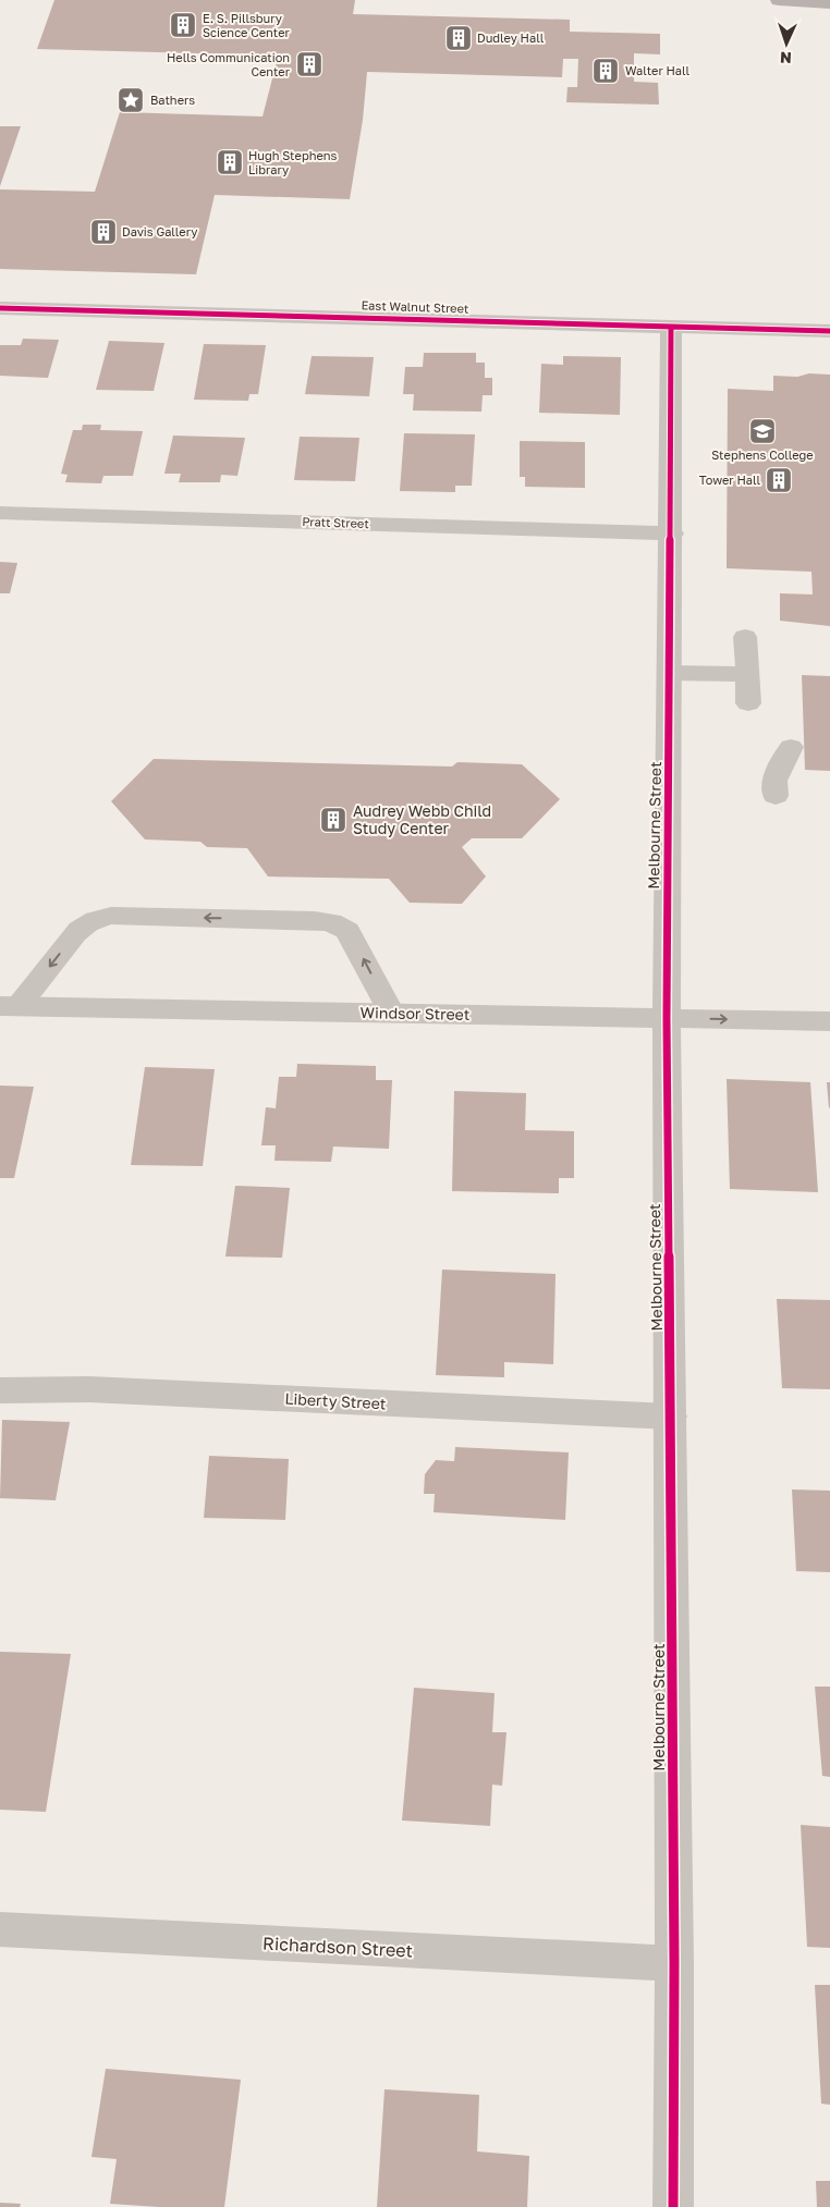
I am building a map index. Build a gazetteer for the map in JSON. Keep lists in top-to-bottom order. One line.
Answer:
{"streets":{"street":["East Walnut Street","Pratt Street","Melbourne Street","Windsor Street","Liberty Street","Richardson Street"]},"crossings":[["East Walnut Street","Melbourne Street"],["Pratt Street","Melbourne Street"],["Melbourne Street","Windsor Street"],["Melbourne Street","Liberty Street"],["Melbourne Street","Richardson Street"]],"places":{"building":["E. S. Pillsbury Science Center","Dudley Hall","Hells Communication Center","Walter Hall","Hugh Stephens Library","Davis Gallery","Tower Hall","Audrey Webb Child Study Center"],"place":["Bathers"],"school or university":["Stephens College"]},"north":"bottom"}
